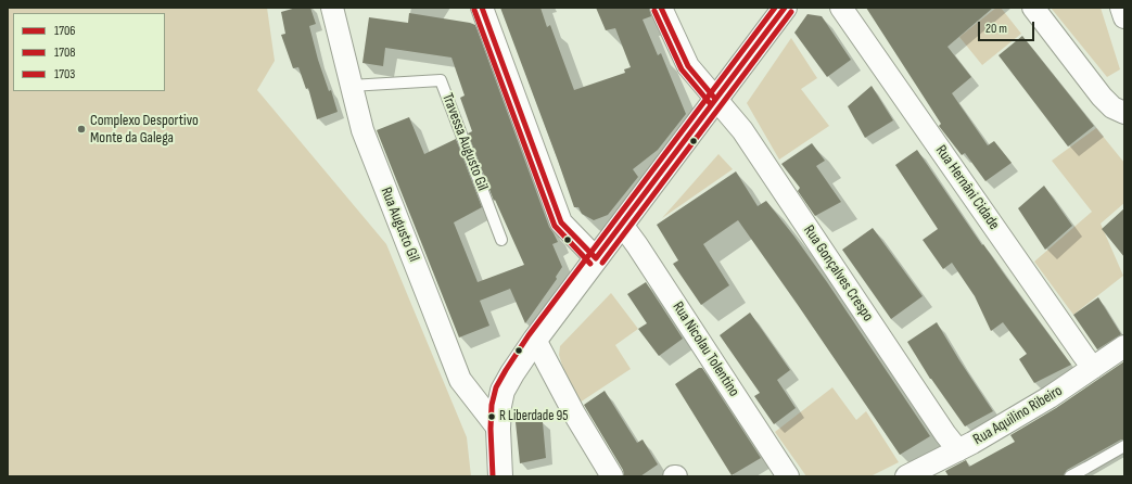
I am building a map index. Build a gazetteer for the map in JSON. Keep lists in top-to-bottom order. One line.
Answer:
{"streets":{"street":["Rua Hernâni Cidade","Rua Augusto Gil","Rua Gonçalves Crespo","Rua Nicolau Tolentino","Rua Aquilino Ribeiro"],"lane":["Travessa Augusto Gil"]},"crossings":[["Travessa Augusto Gil","Rua Augusto Gil"],["Rua Hernâni Cidade","Rua Aquilino Ribeiro"],["Rua Gonçalves Crespo","Rua Aquilino Ribeiro"]],"places":["Complexo Desportivo Monte da Galega","R Liberdade 95"],"lines":["transit line 1706","transit line 1703","transit line 1708"],"legend":["1706","1708","1703"],"scale_bar":"20 m"}
